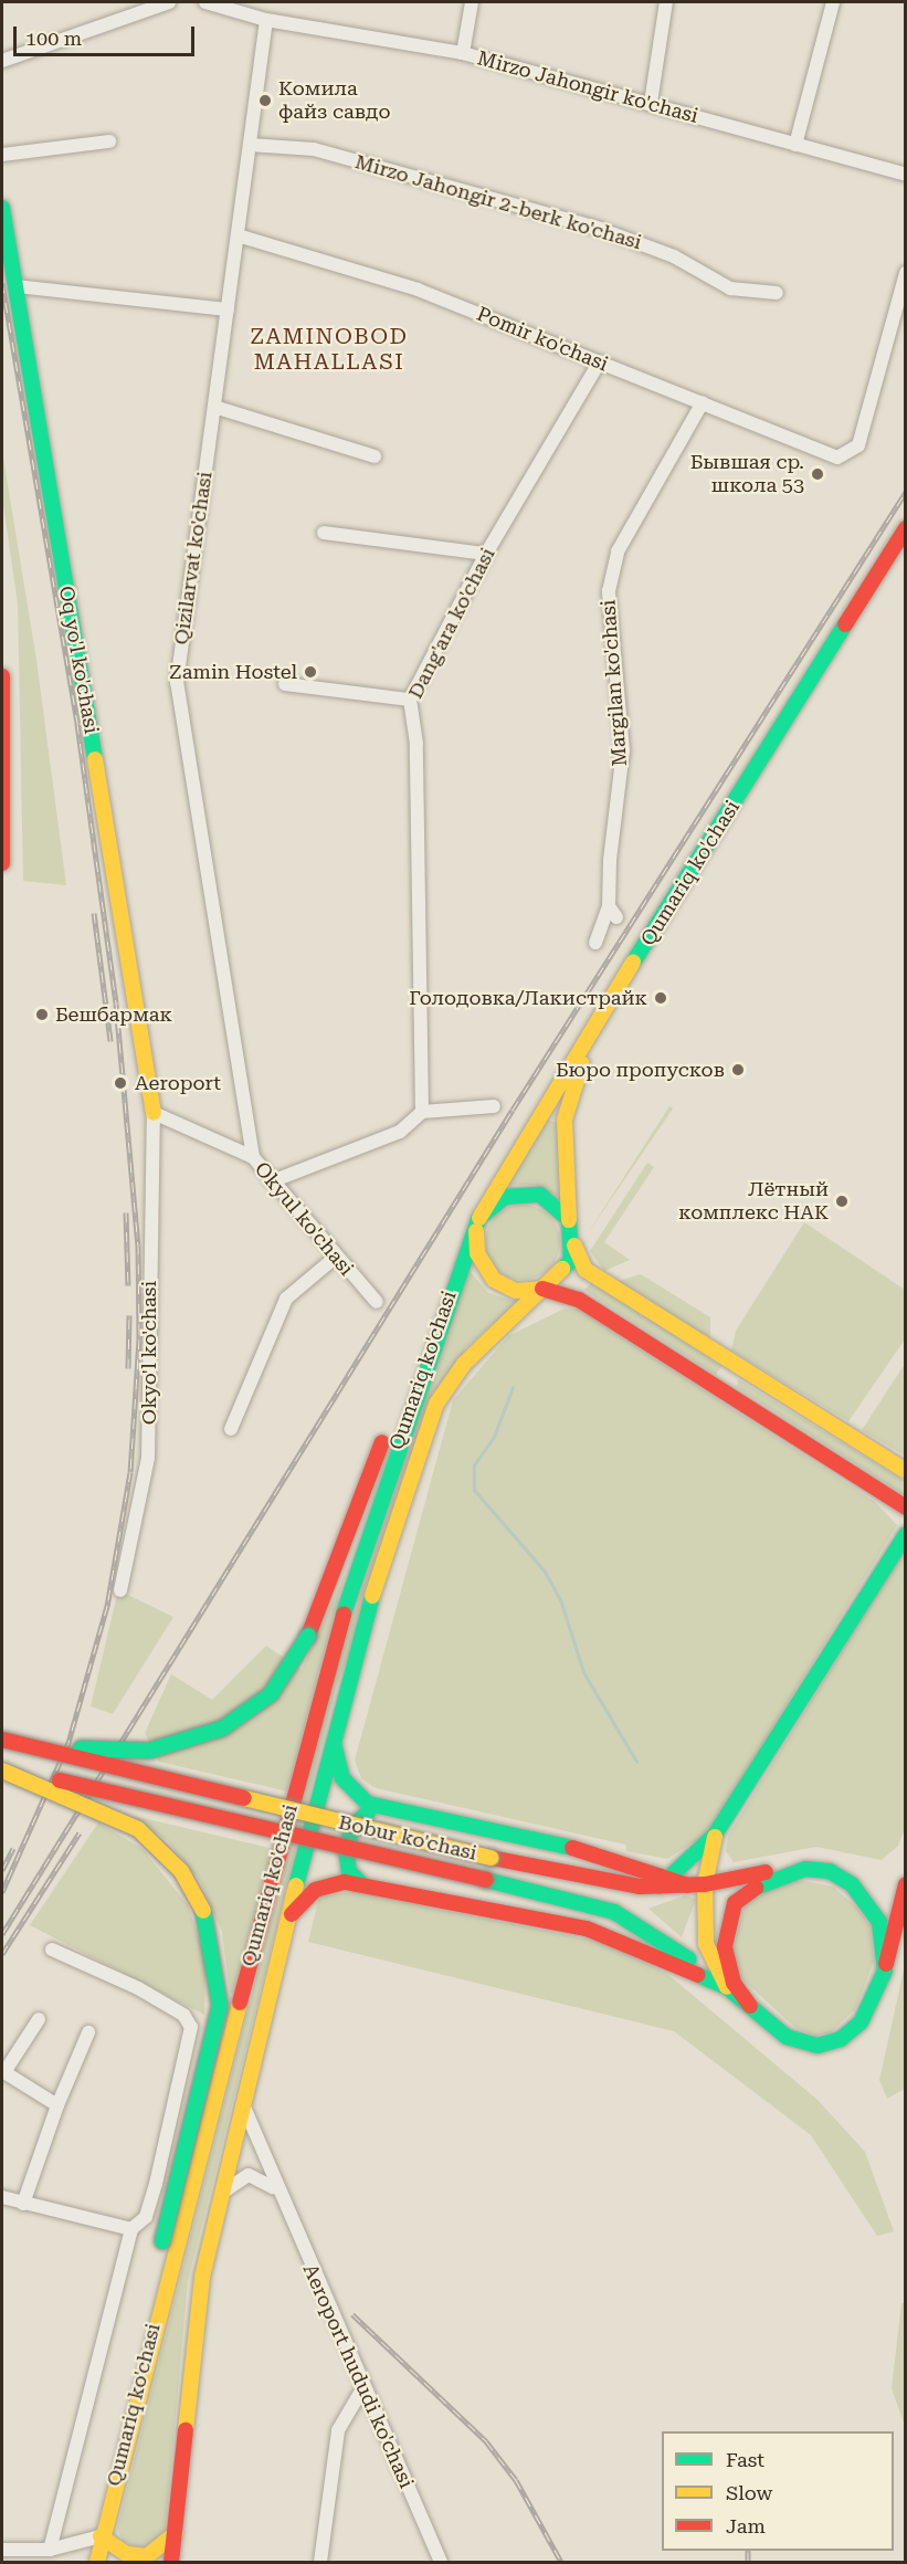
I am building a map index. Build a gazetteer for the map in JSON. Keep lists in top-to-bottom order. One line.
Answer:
{"streets":{"main road":["Oq yo'l ko'chasi","Qumariq ko'chasi","Bobur ko'chasi"],"street":["Mirzo Jahongir ko'chasi","Mirzo Jahongir 2-berk ko'chasi","Pomir ko'chasi","Qizilarvat ko'chasi","Dang'ara ko'chasi","Margilan ko'chasi","Okyul ko'chasi","Okyo'l ko'chasi","Aeroport hududi ko'chasi"]},"crossings":[["Mirzo Jahongir ko'chasi","Qizilarvat ko'chasi"],["Mirzo Jahongir 2-berk ko'chasi","Qizilarvat ko'chasi"],["Pomir ko'chasi","Qizilarvat ko'chasi"],["Pomir ko'chasi","Dang'ara ko'chasi"],["Pomir ko'chasi","Margilan ko'chasi"],["Qizilarvat ko'chasi","Okyul ko'chasi"],["Oq yo'l ko'chasi","Okyul ko'chasi"],["Oq yo'l ko'chasi","Okyo'l ko'chasi"],["Qumariq ko'chasi","Aeroport hududi ko'chasi"],["Okyul ko'chasi","Okyo'l ko'chasi"]],"districts":["ZAMINOBOD MAHALLASI"],"places":["Комила файз савдо","Бывшая ср. школа 53","Zamin Hostel","Голодовка/Лакистрайк","Бешбармак","Бюро пропусков","Aeroport","Лётный комплекс НАК"],"legend":["Fast","Slow","Jam"],"scale_bar":"100 m"}
